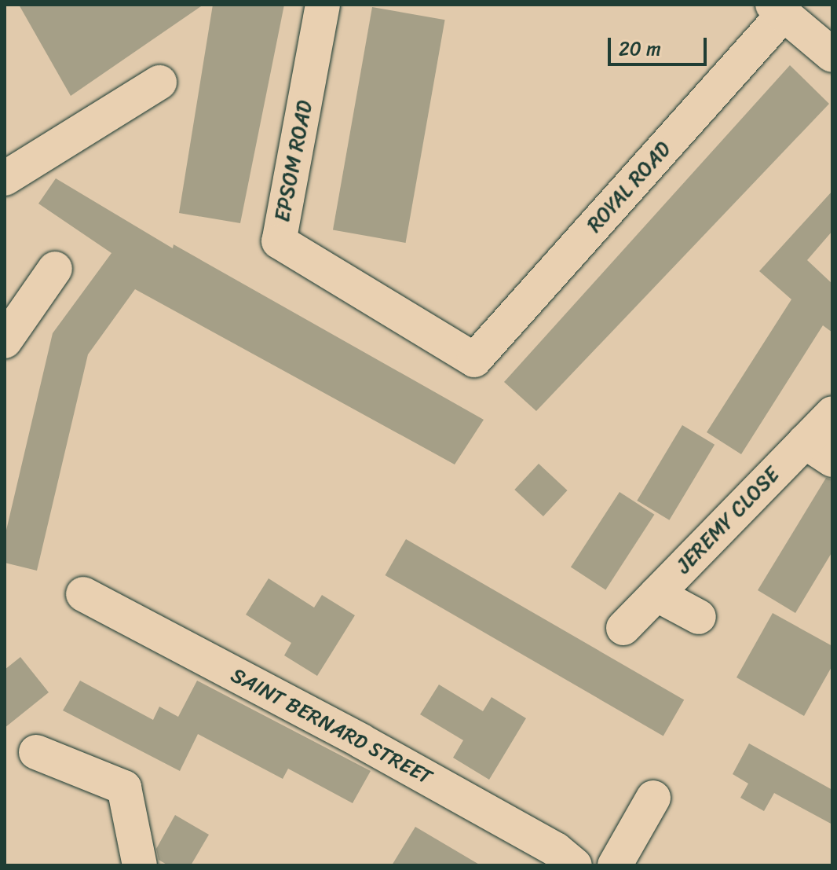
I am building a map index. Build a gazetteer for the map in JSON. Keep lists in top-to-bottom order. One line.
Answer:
{"streets":{"street":["EPSOM ROAD","ROYAL ROAD","JEREMY CLOSE","SAINT BERNARD STREET"]},"crossings":[["EPSOM ROAD","ROYAL ROAD"]],"scale_bar":"20 m"}
